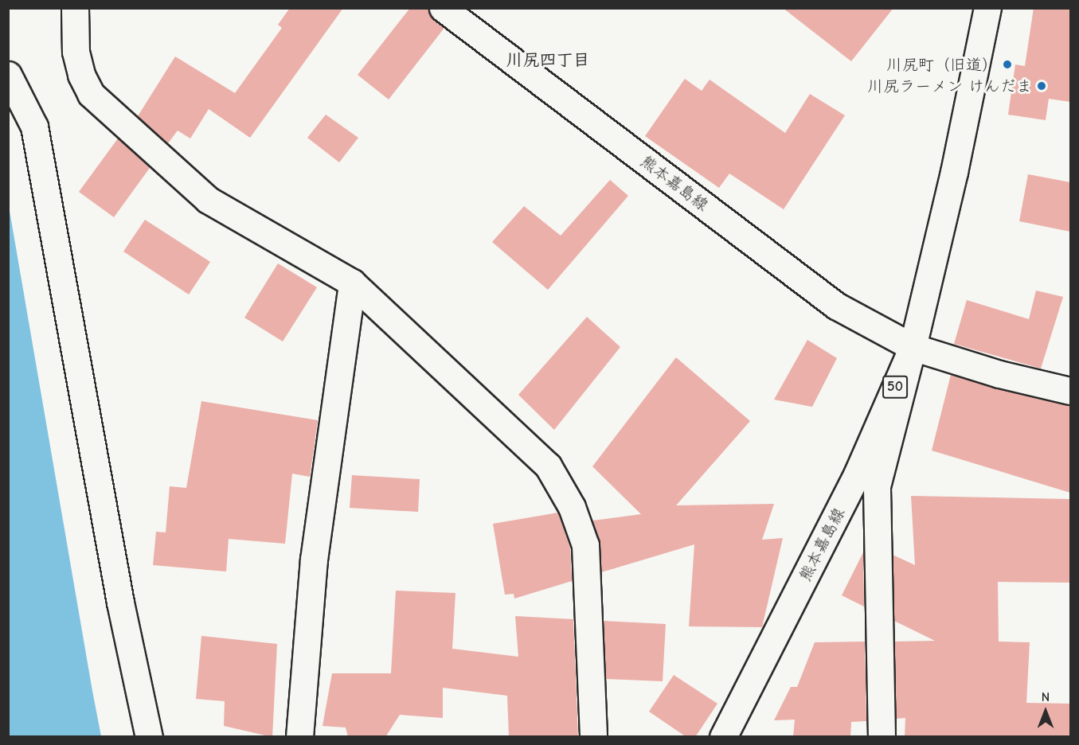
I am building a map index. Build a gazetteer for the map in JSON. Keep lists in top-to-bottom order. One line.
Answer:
{"streets":{"street":["熊本嘉島線","50"]},"districts":["川尻四丁目"],"places":["川尻町（旧道）","川尻ラーメン けんだま"],"north":"top"}
